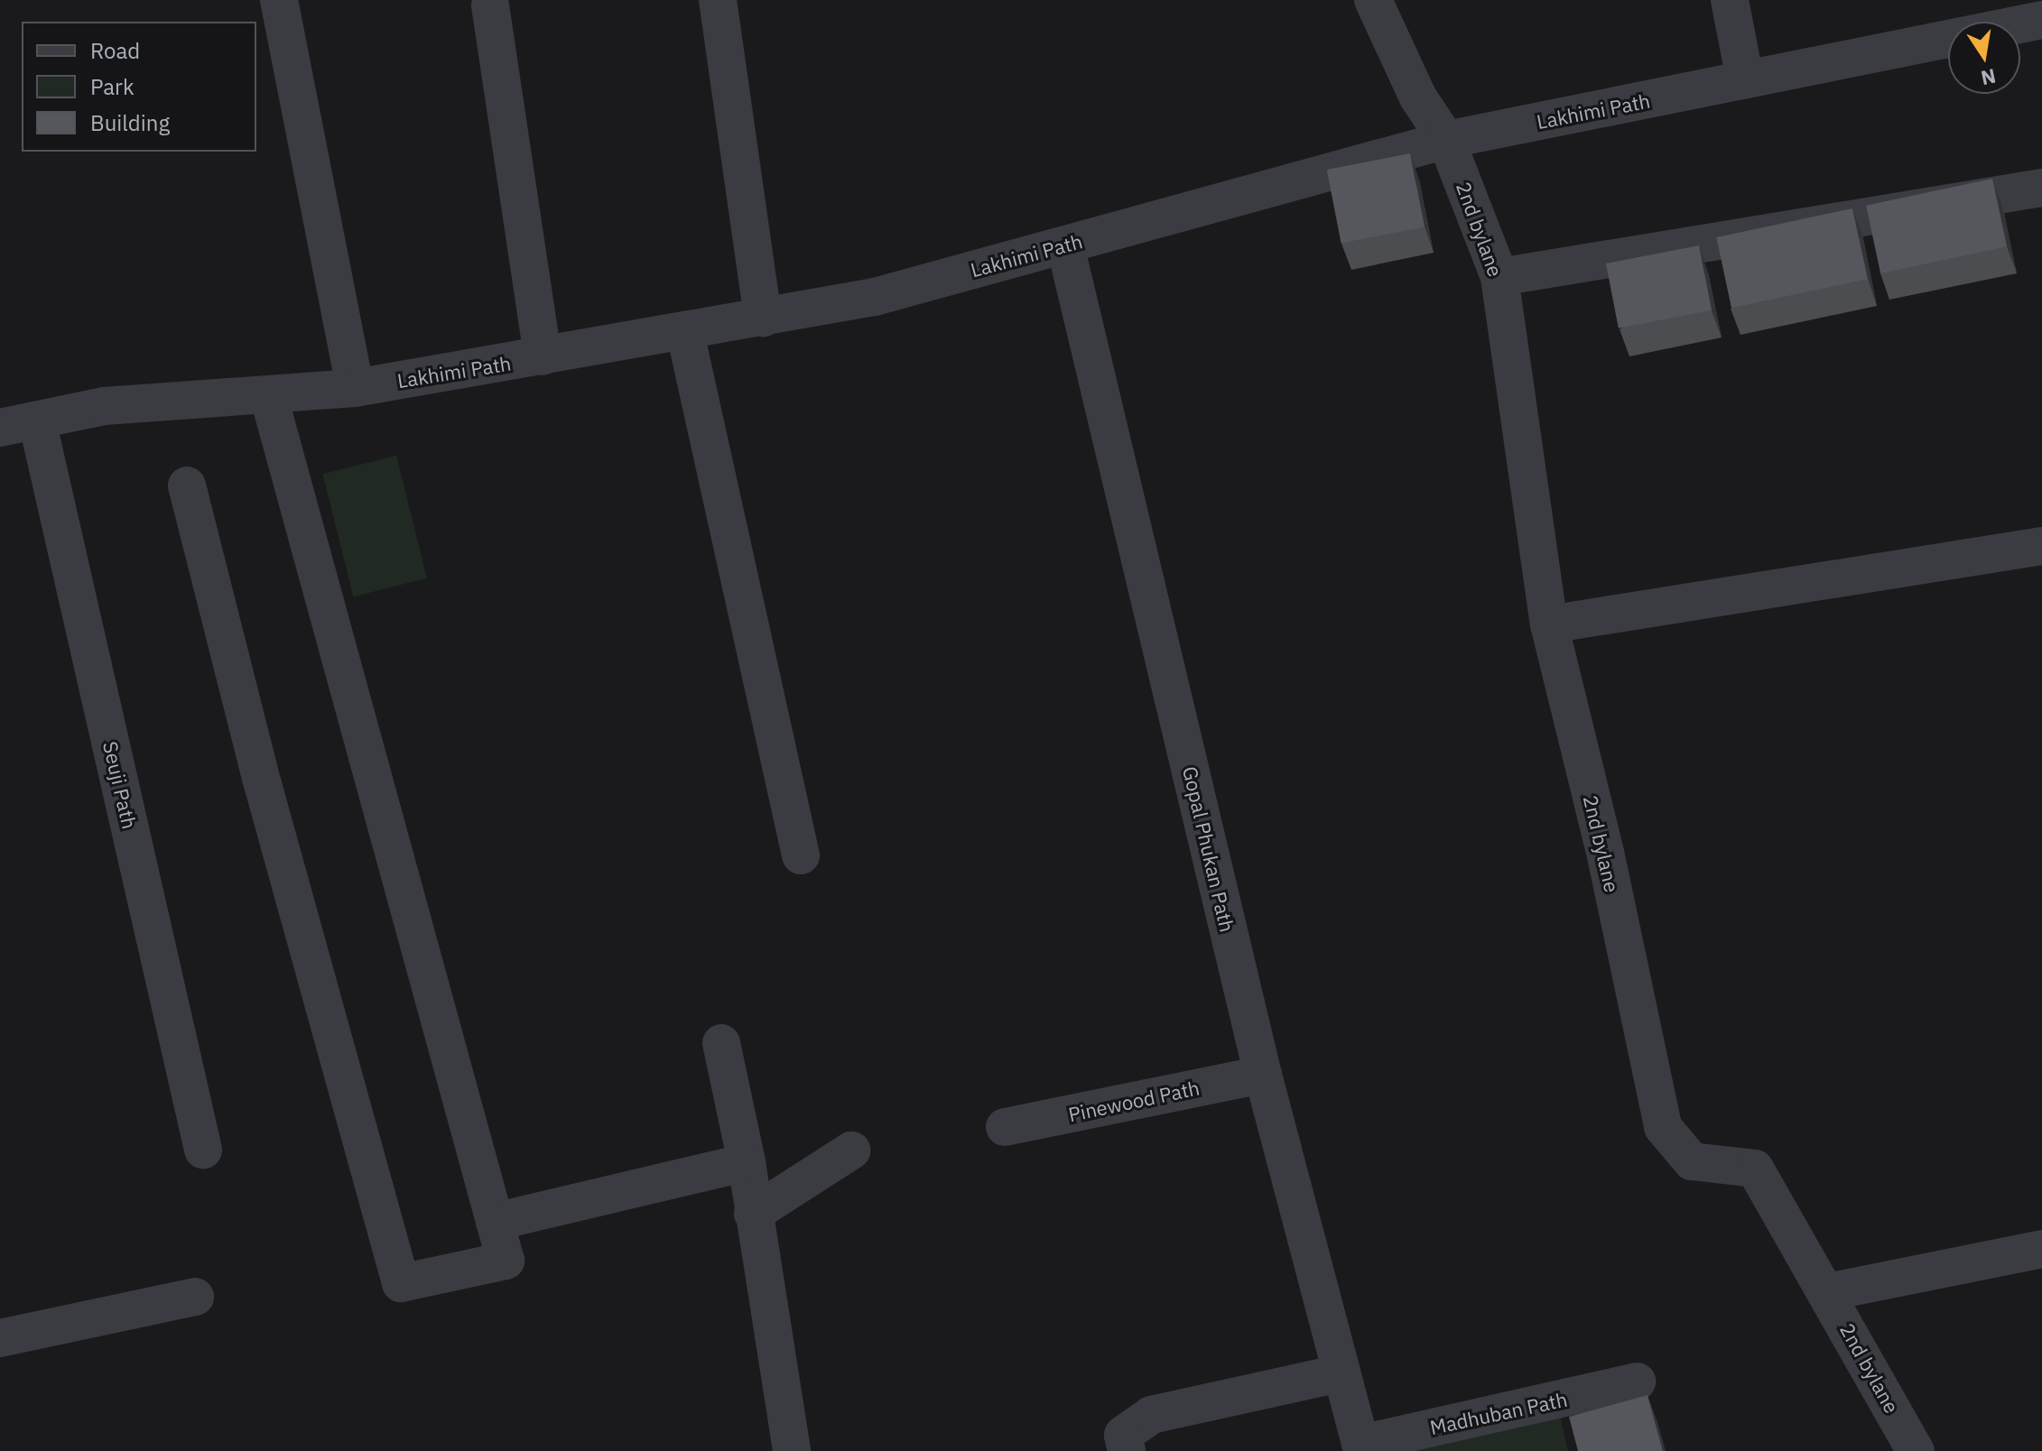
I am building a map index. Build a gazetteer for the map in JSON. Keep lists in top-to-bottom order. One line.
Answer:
{"streets":{"street":["Lakhimi Path","2nd bylane","Seuji Path","Gopal Phukan Path","Pinewood Path","Madhuban Path"]},"crossings":[["Lakhimi Path","2nd bylane"],["Lakhimi Path","Seuji Path"],["Lakhimi Path","Gopal Phukan Path"],["Gopal Phukan Path","Pinewood Path"],["Gopal Phukan Path","Madhuban Path"]],"legend":["Road","Park","Building"],"north":"bottom"}
